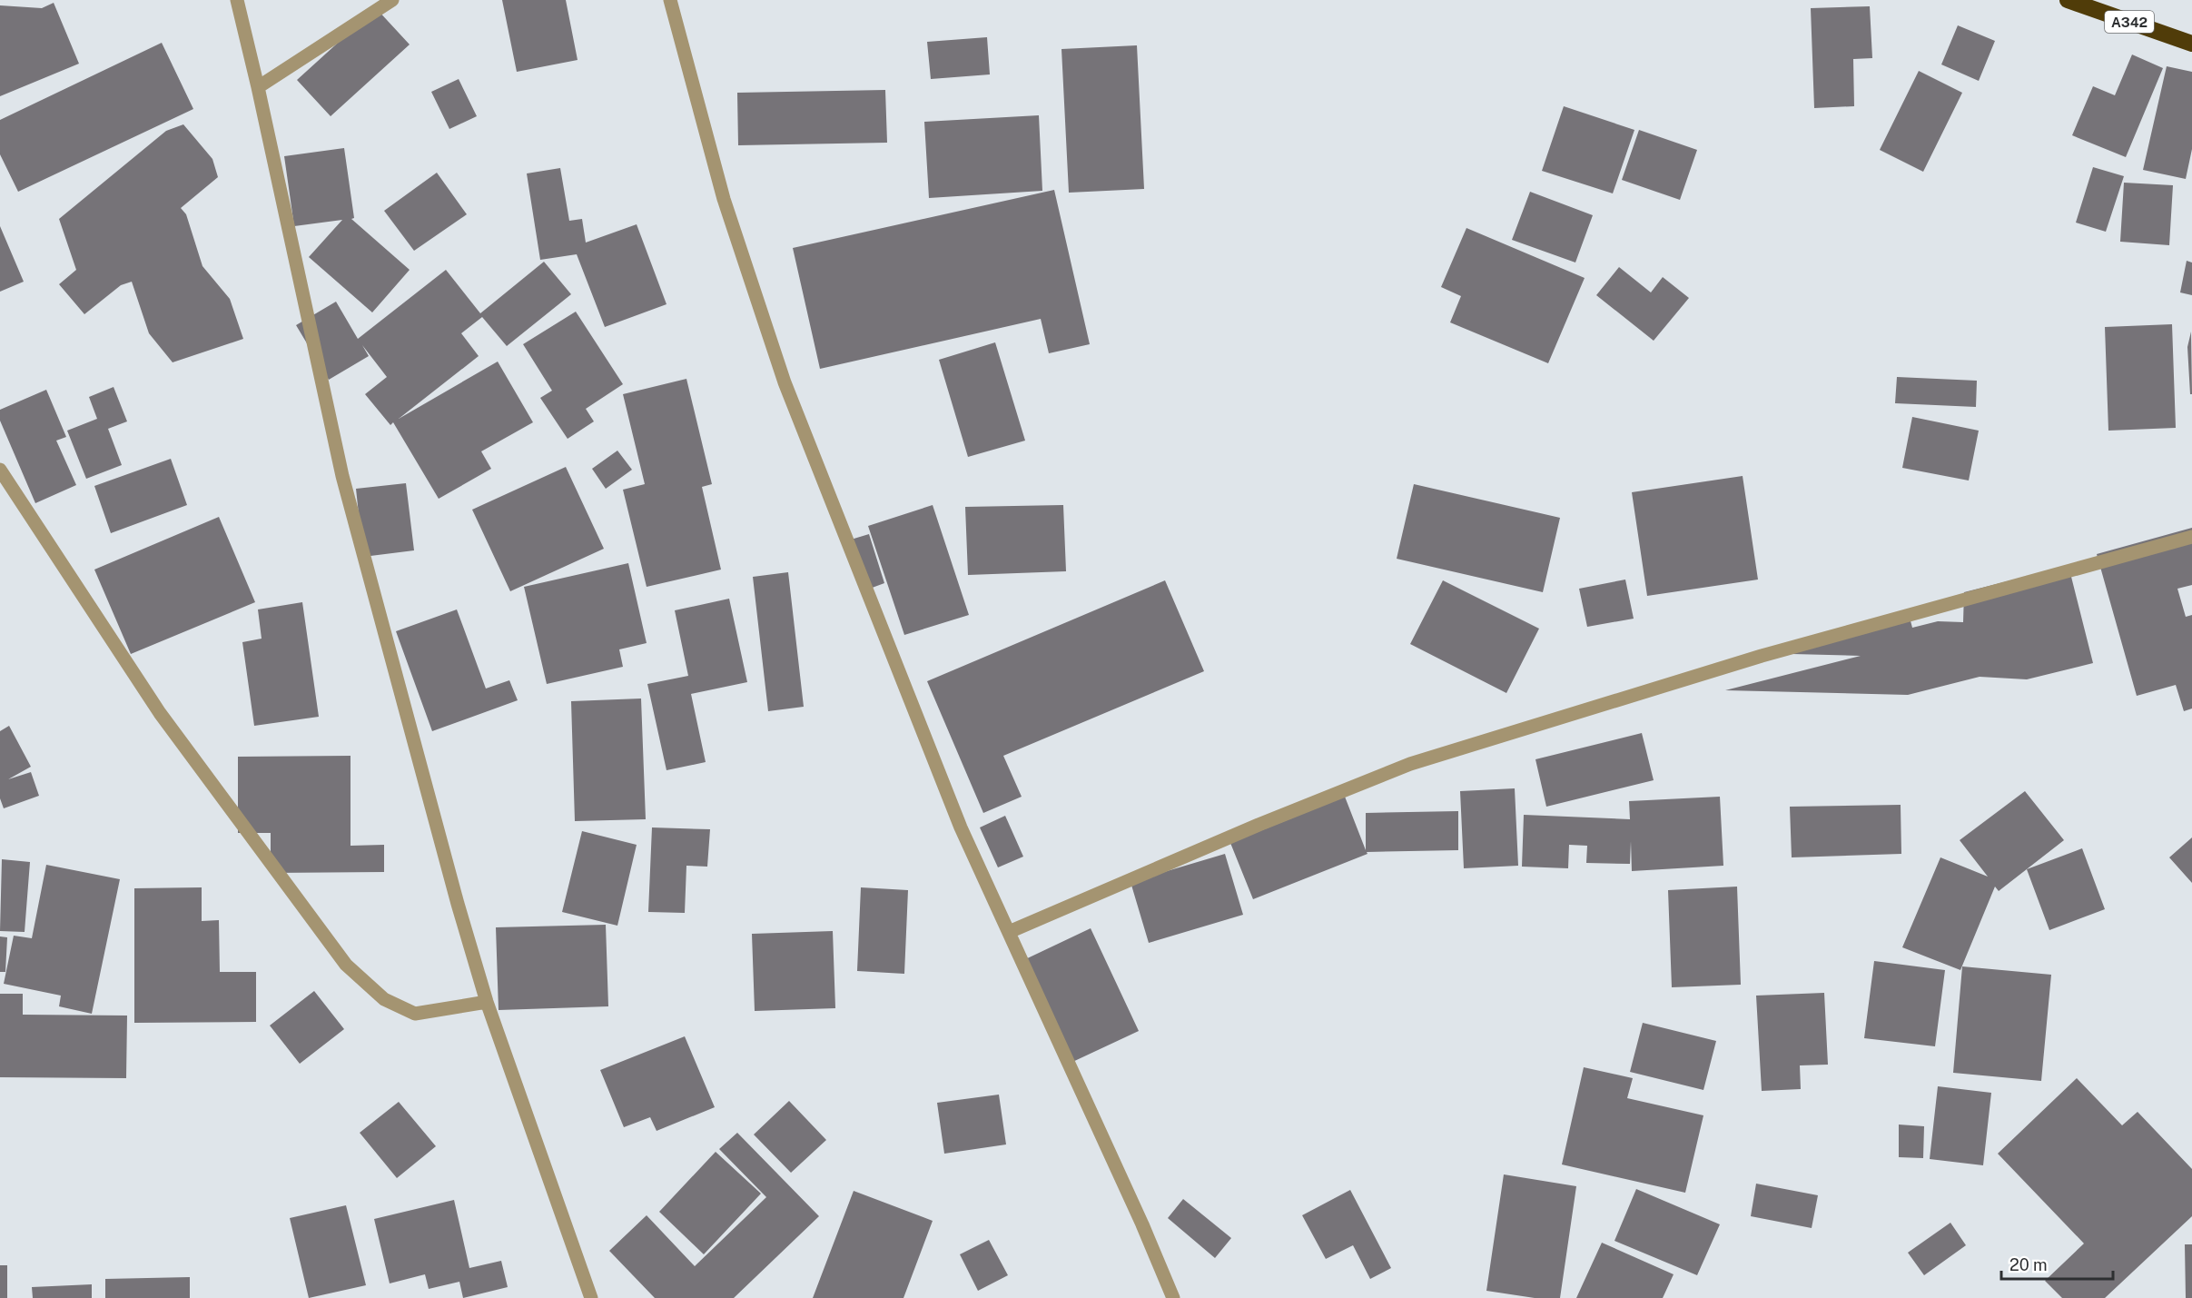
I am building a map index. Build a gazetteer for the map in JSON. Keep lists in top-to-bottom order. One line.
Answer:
{"streets":{"highway":["A342"]},"scale_bar":"20 m"}
